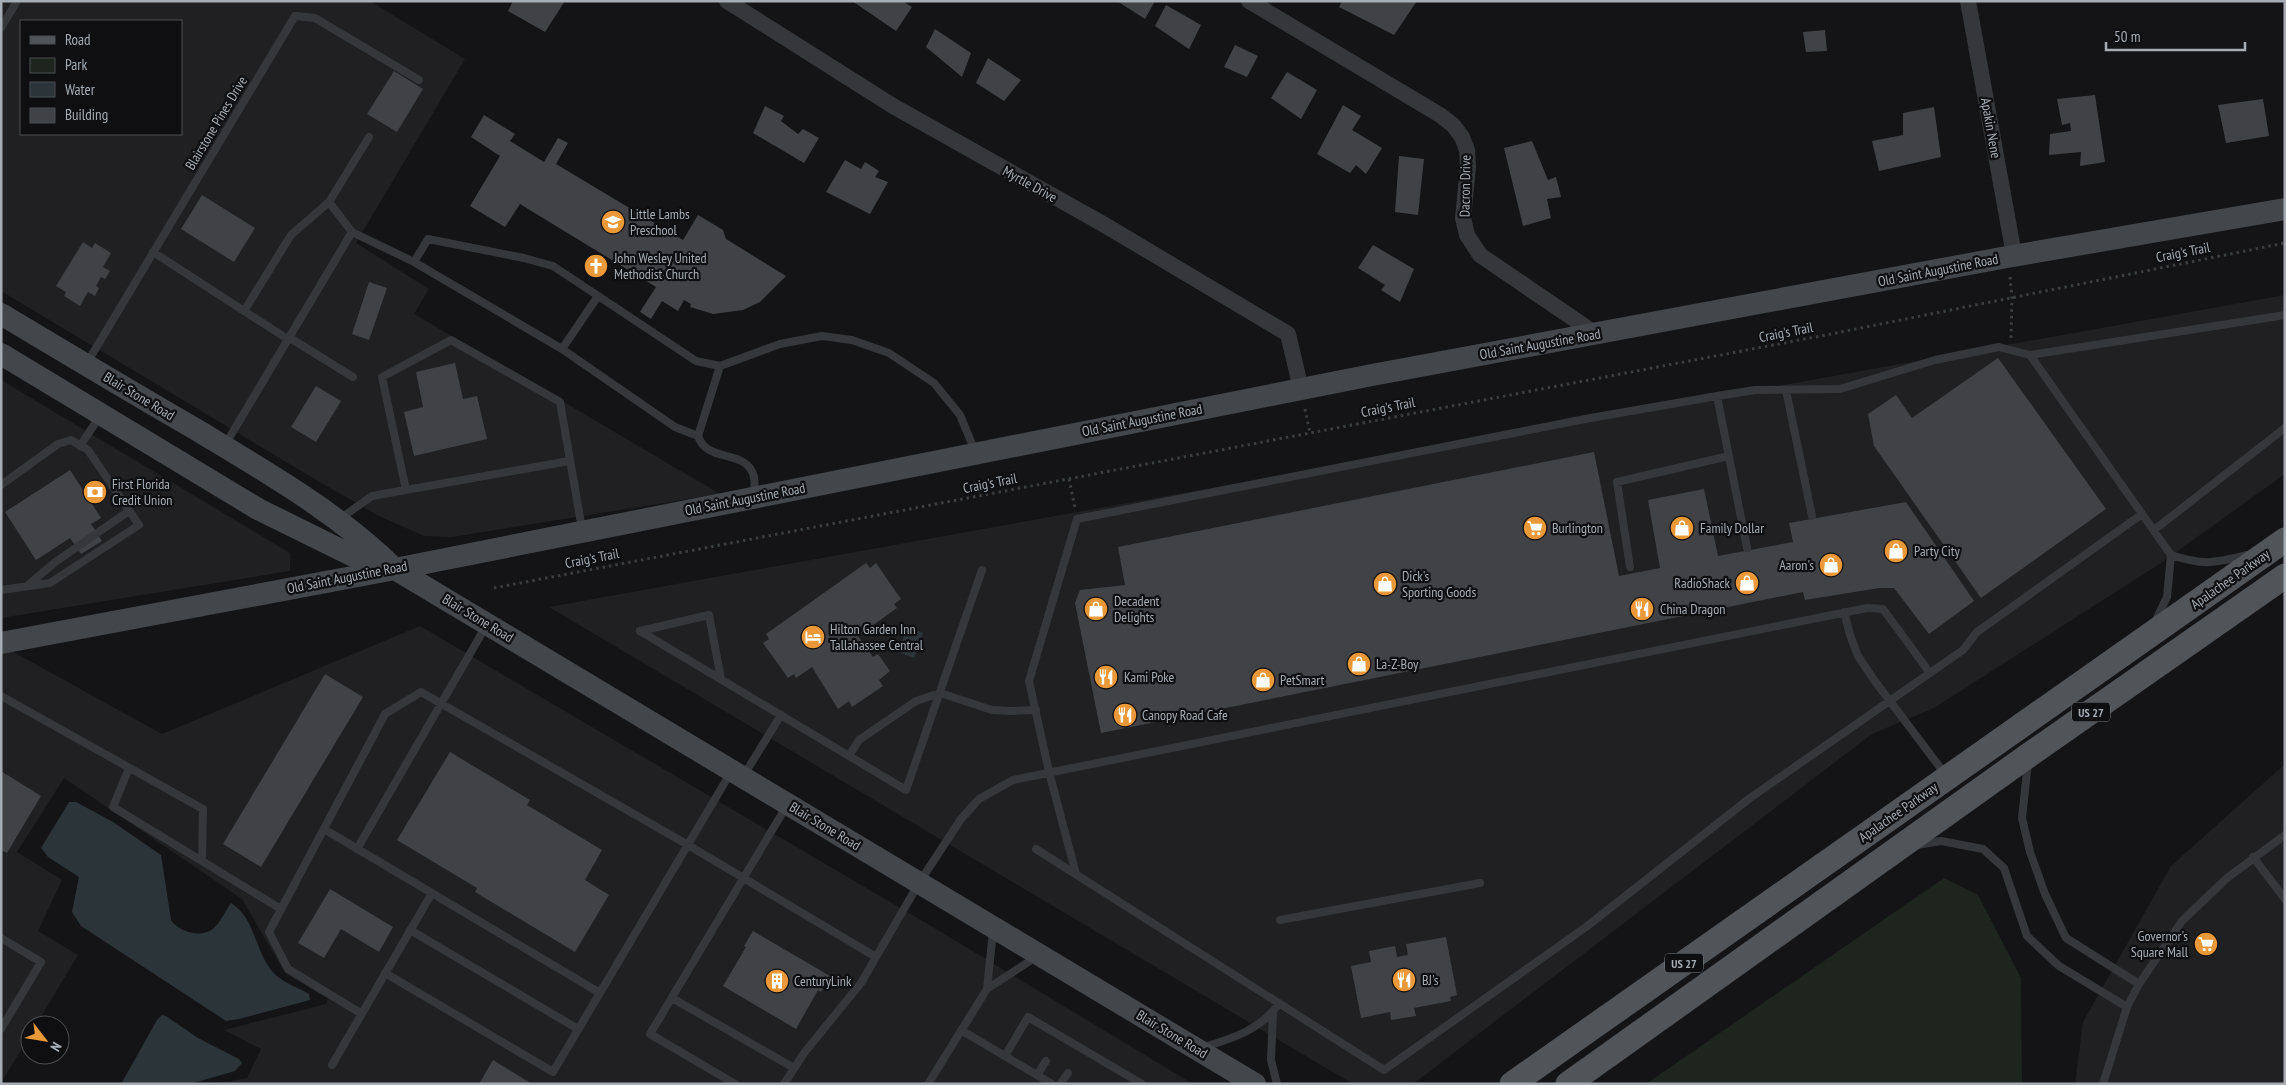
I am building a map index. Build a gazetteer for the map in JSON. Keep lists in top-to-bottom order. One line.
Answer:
{"streets":{"main road":["Apalachee Parkway","US 27"],"street":["Apakin Nene","Myrtle Drive","Dacron Drive","Old Saint Augustine Road","Blair Stone Road"],"lane":["Blairstone Pines Drive"],"path":["Craig's Trail"]},"crossings":[["Blairstone Pines Drive","Blair Stone Road"],["Apakin Nene","Old Saint Augustine Road"],["Myrtle Drive","Old Saint Augustine Road"],["Dacron Drive","Old Saint Augustine Road"],["Old Saint Augustine Road","Blair Stone Road"]],"places":{"school or university":["Little Lambs Preschool"],"church":["John Wesley United Methodist Church"],"bank":["First Florida Credit Union"],"supermarket":["Burlington","Governor's Square Mall"],"shop":["Family Dollar","Party City","Aaron's","RadioShack","Dick's Sporting Goods","Decadent Delights","La-Z-Boy","PetSmart"],"restaurant":["China Dragon","Kami Poke","Canopy Road Cafe","BJ's"],"hotel":["Hilton Garden Inn Tallahassee Central"],"building":["CenturyLink"]},"legend":["Road","Park","Water","Building"],"scale_bar":"50 m","north":"bottom right"}
